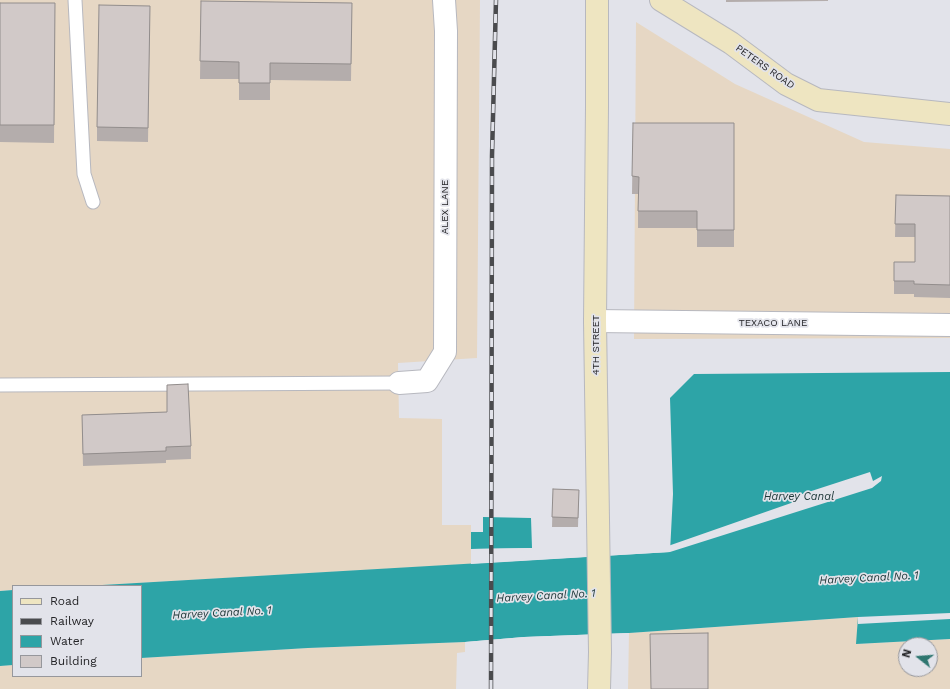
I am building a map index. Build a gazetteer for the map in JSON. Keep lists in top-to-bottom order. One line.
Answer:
{"streets":{"main road":["PETERS ROAD","4TH STREET"],"street":["ALEX LANE","TEXACO LANE"]},"crossings":[["TEXACO LANE","4TH STREET"]],"water":["Harvey Canal","Harvey Canal No. 1"],"legend":["Road","Railway","Water","Building"],"north":"left"}
